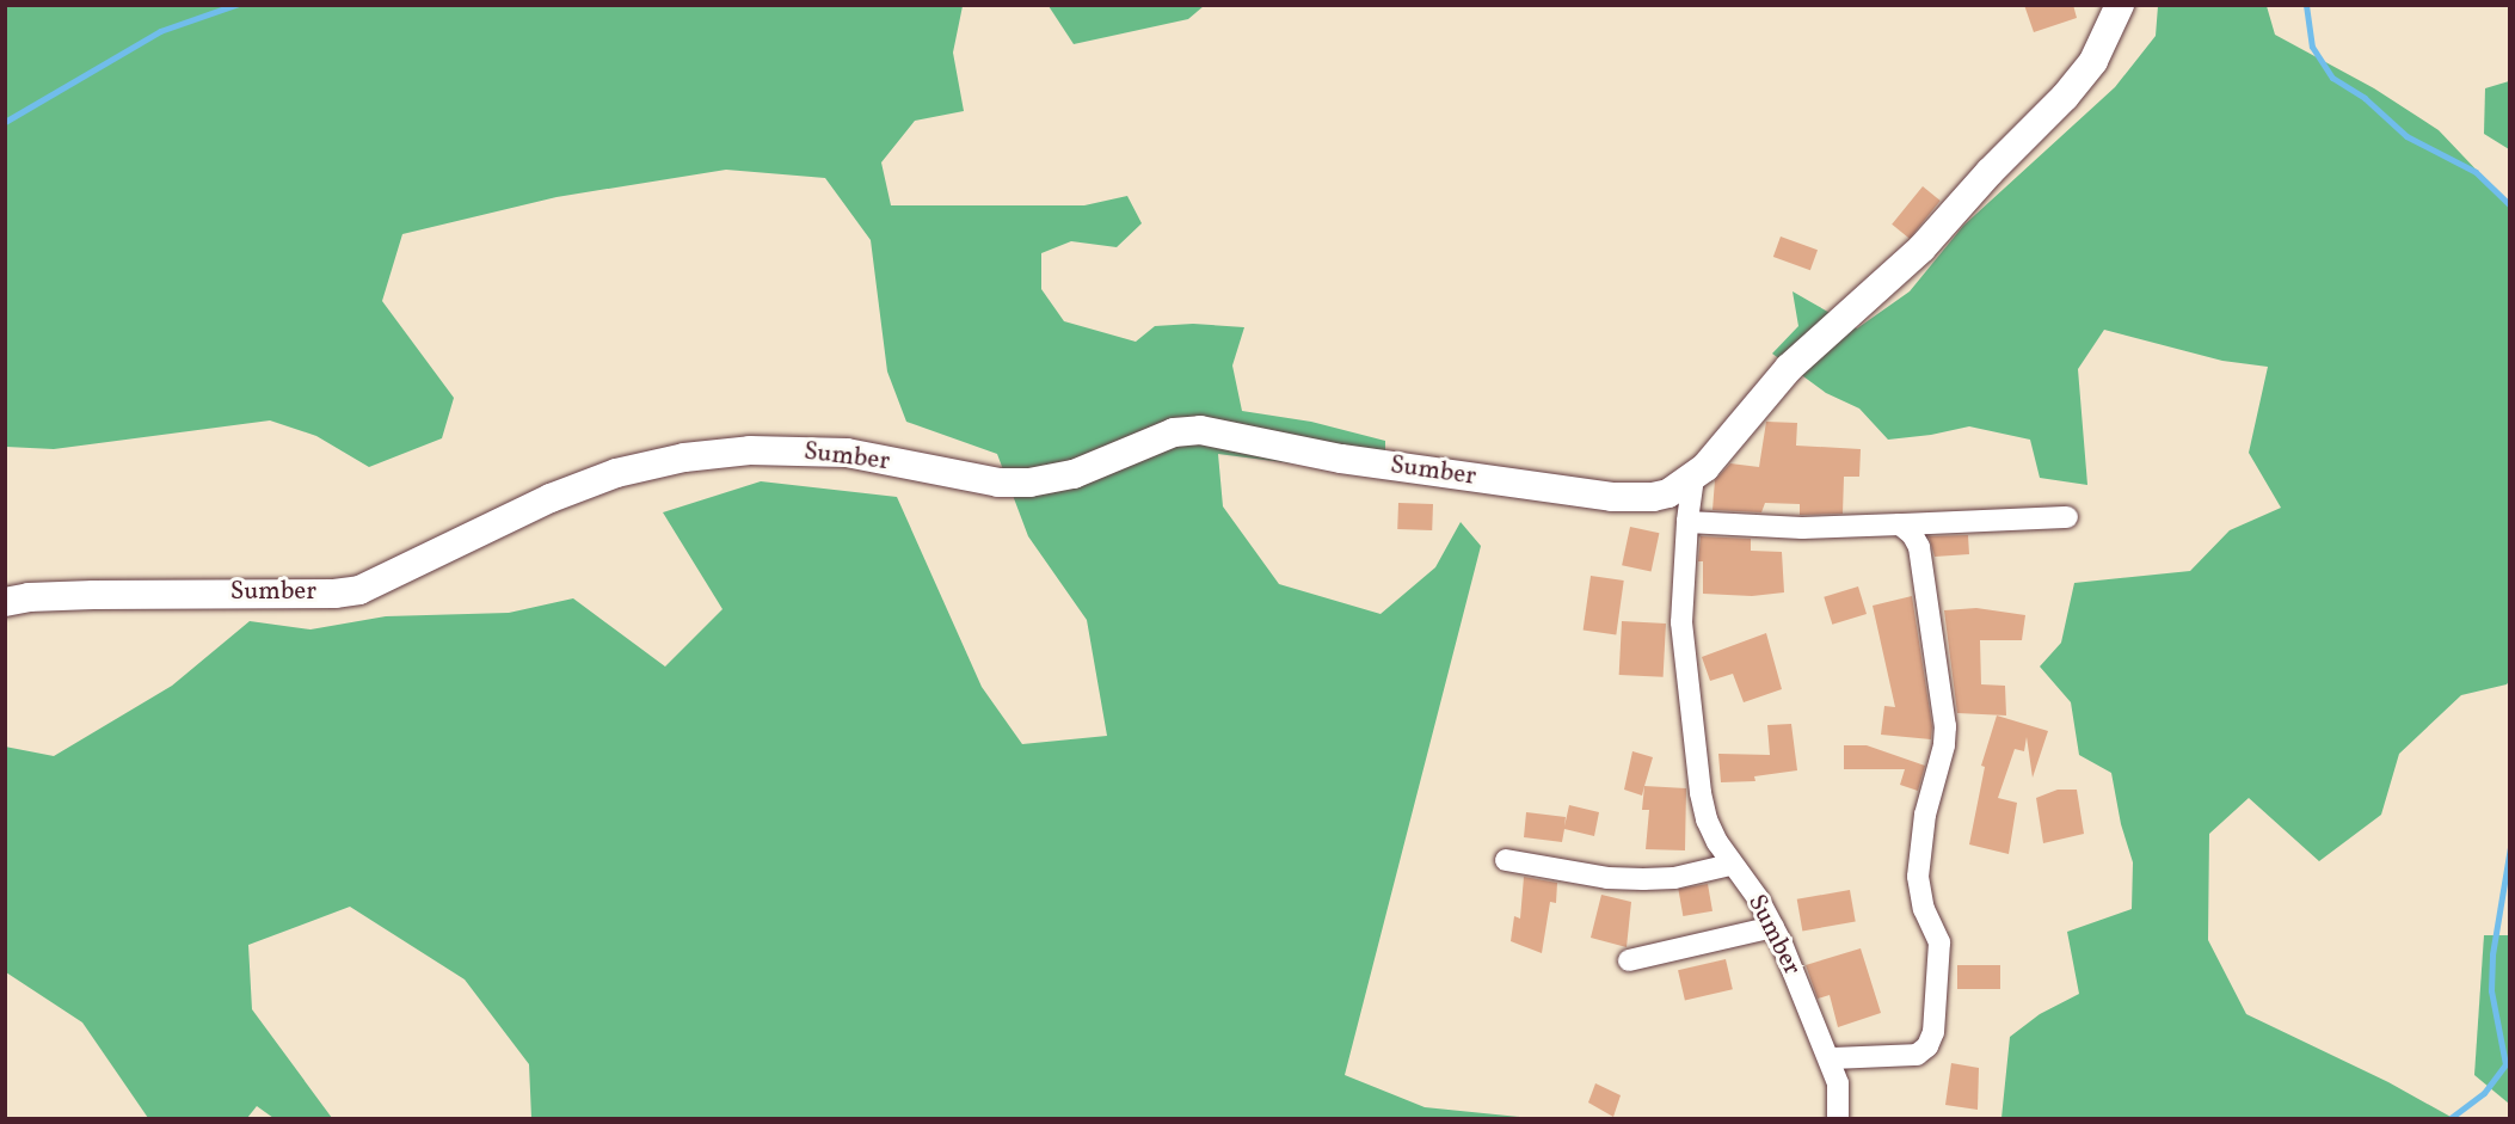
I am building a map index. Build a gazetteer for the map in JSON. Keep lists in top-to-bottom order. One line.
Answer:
{"streets":{"street":["Sumber"]}}
